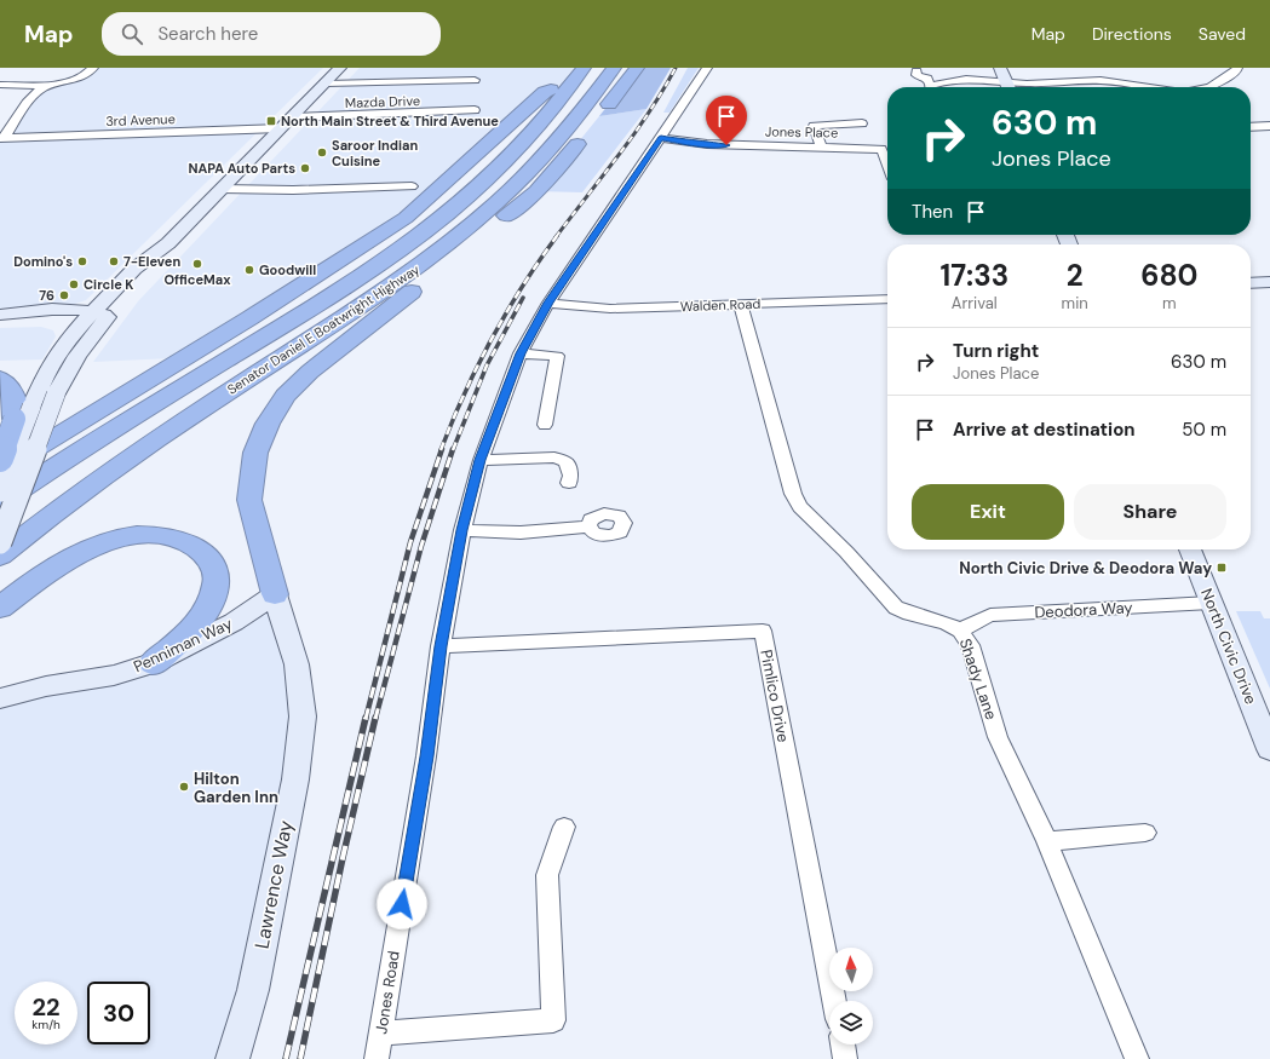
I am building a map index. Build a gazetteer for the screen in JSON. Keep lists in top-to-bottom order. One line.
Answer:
{"streets":{"highway":["Senator Daniel E Boatwright Highway"],"main road":["Penniman Way","North Civic Drive","Lawrence Way"],"street":["Mazda Drive","3rd Avenue","Jones Place","Walden Road","Deodora Way","Shady Lane","Pimlico Drive","Jones Road"]},"crossings":[["Jones Place","Jones Road"],["Walden Road","Shady Lane"],["Walden Road","Jones Road"],["Deodora Way","North Civic Drive"],["Deodora Way","Shady Lane"],["Penniman Way","Lawrence Way"],["Pimlico Drive","Jones Road"]],"places":{"transit":["North Main Street & Third Avenue","North Civic Drive & Deodora Way"],"other":["Saroor Indian Cuisine","NAPA Auto Parts","Domino's","7-Eleven","OfficeMax","Goodwill","Circle K","76","Hilton Garden Inn"]},"north":"top","page":{"header":"Map","search":"Search here","nav":["Map","Directions","Saved"],"turn":["630 m","Jones Place"],"then":"Then","eta":["17:33","Arrival","2","min","680","m"],"list":[{"name":"Turn right","note":"Jones Place","value":"630 m"},{"name":"Arrive at destination","value":"50 m"}],"buttons":["Exit","Share"],"speed":"22 km/h","limit":"30"}}
